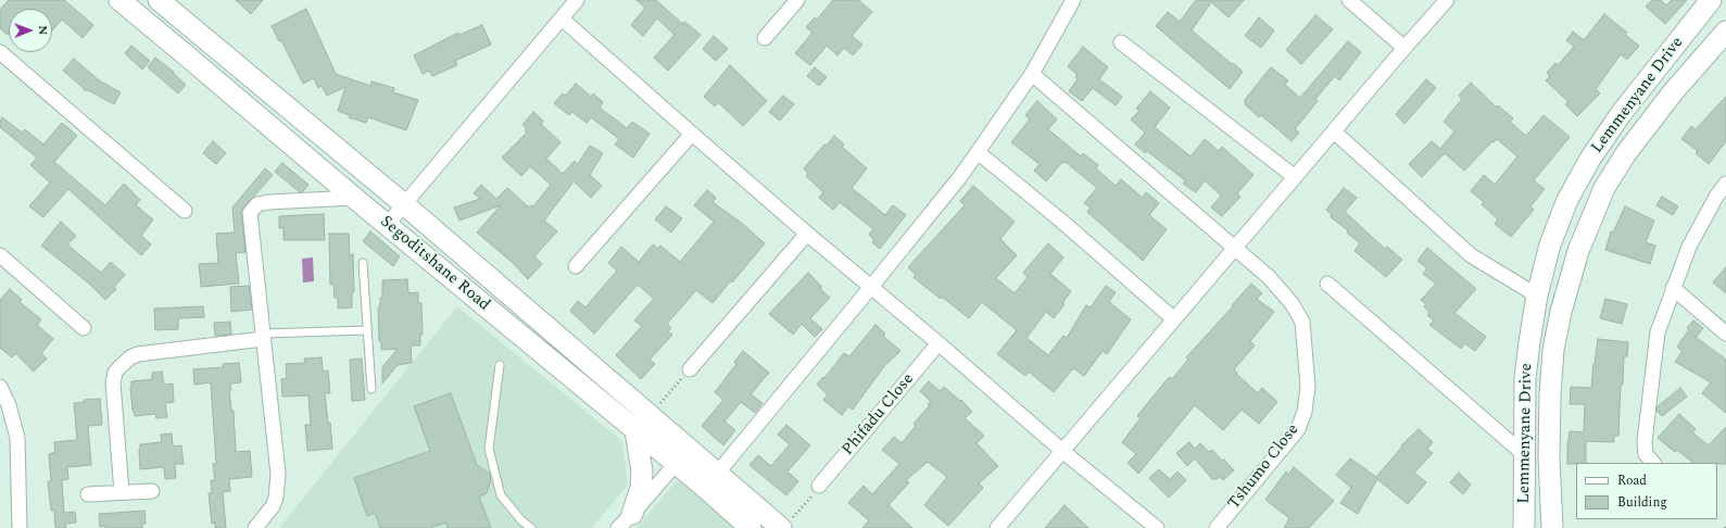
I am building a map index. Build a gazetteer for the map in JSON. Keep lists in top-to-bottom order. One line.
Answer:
{"streets":{"main road":["Lemmenyane Drive","Segoditshane Road"],"street":["Phifadu Close","Tshumo Close"]},"legend":["Road","Building"],"north":"right"}
